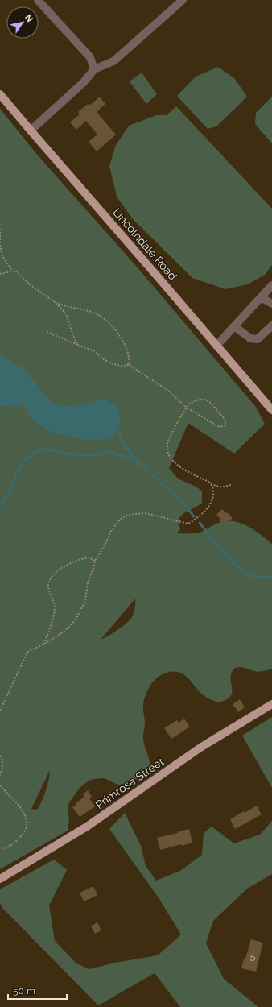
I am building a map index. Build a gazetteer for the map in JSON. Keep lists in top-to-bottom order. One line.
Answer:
{"streets":{"main road":["Lincolndale Road","Primrose Street"]},"house_numbers":["5"],"scale_bar":"50 m","north":"top right"}
